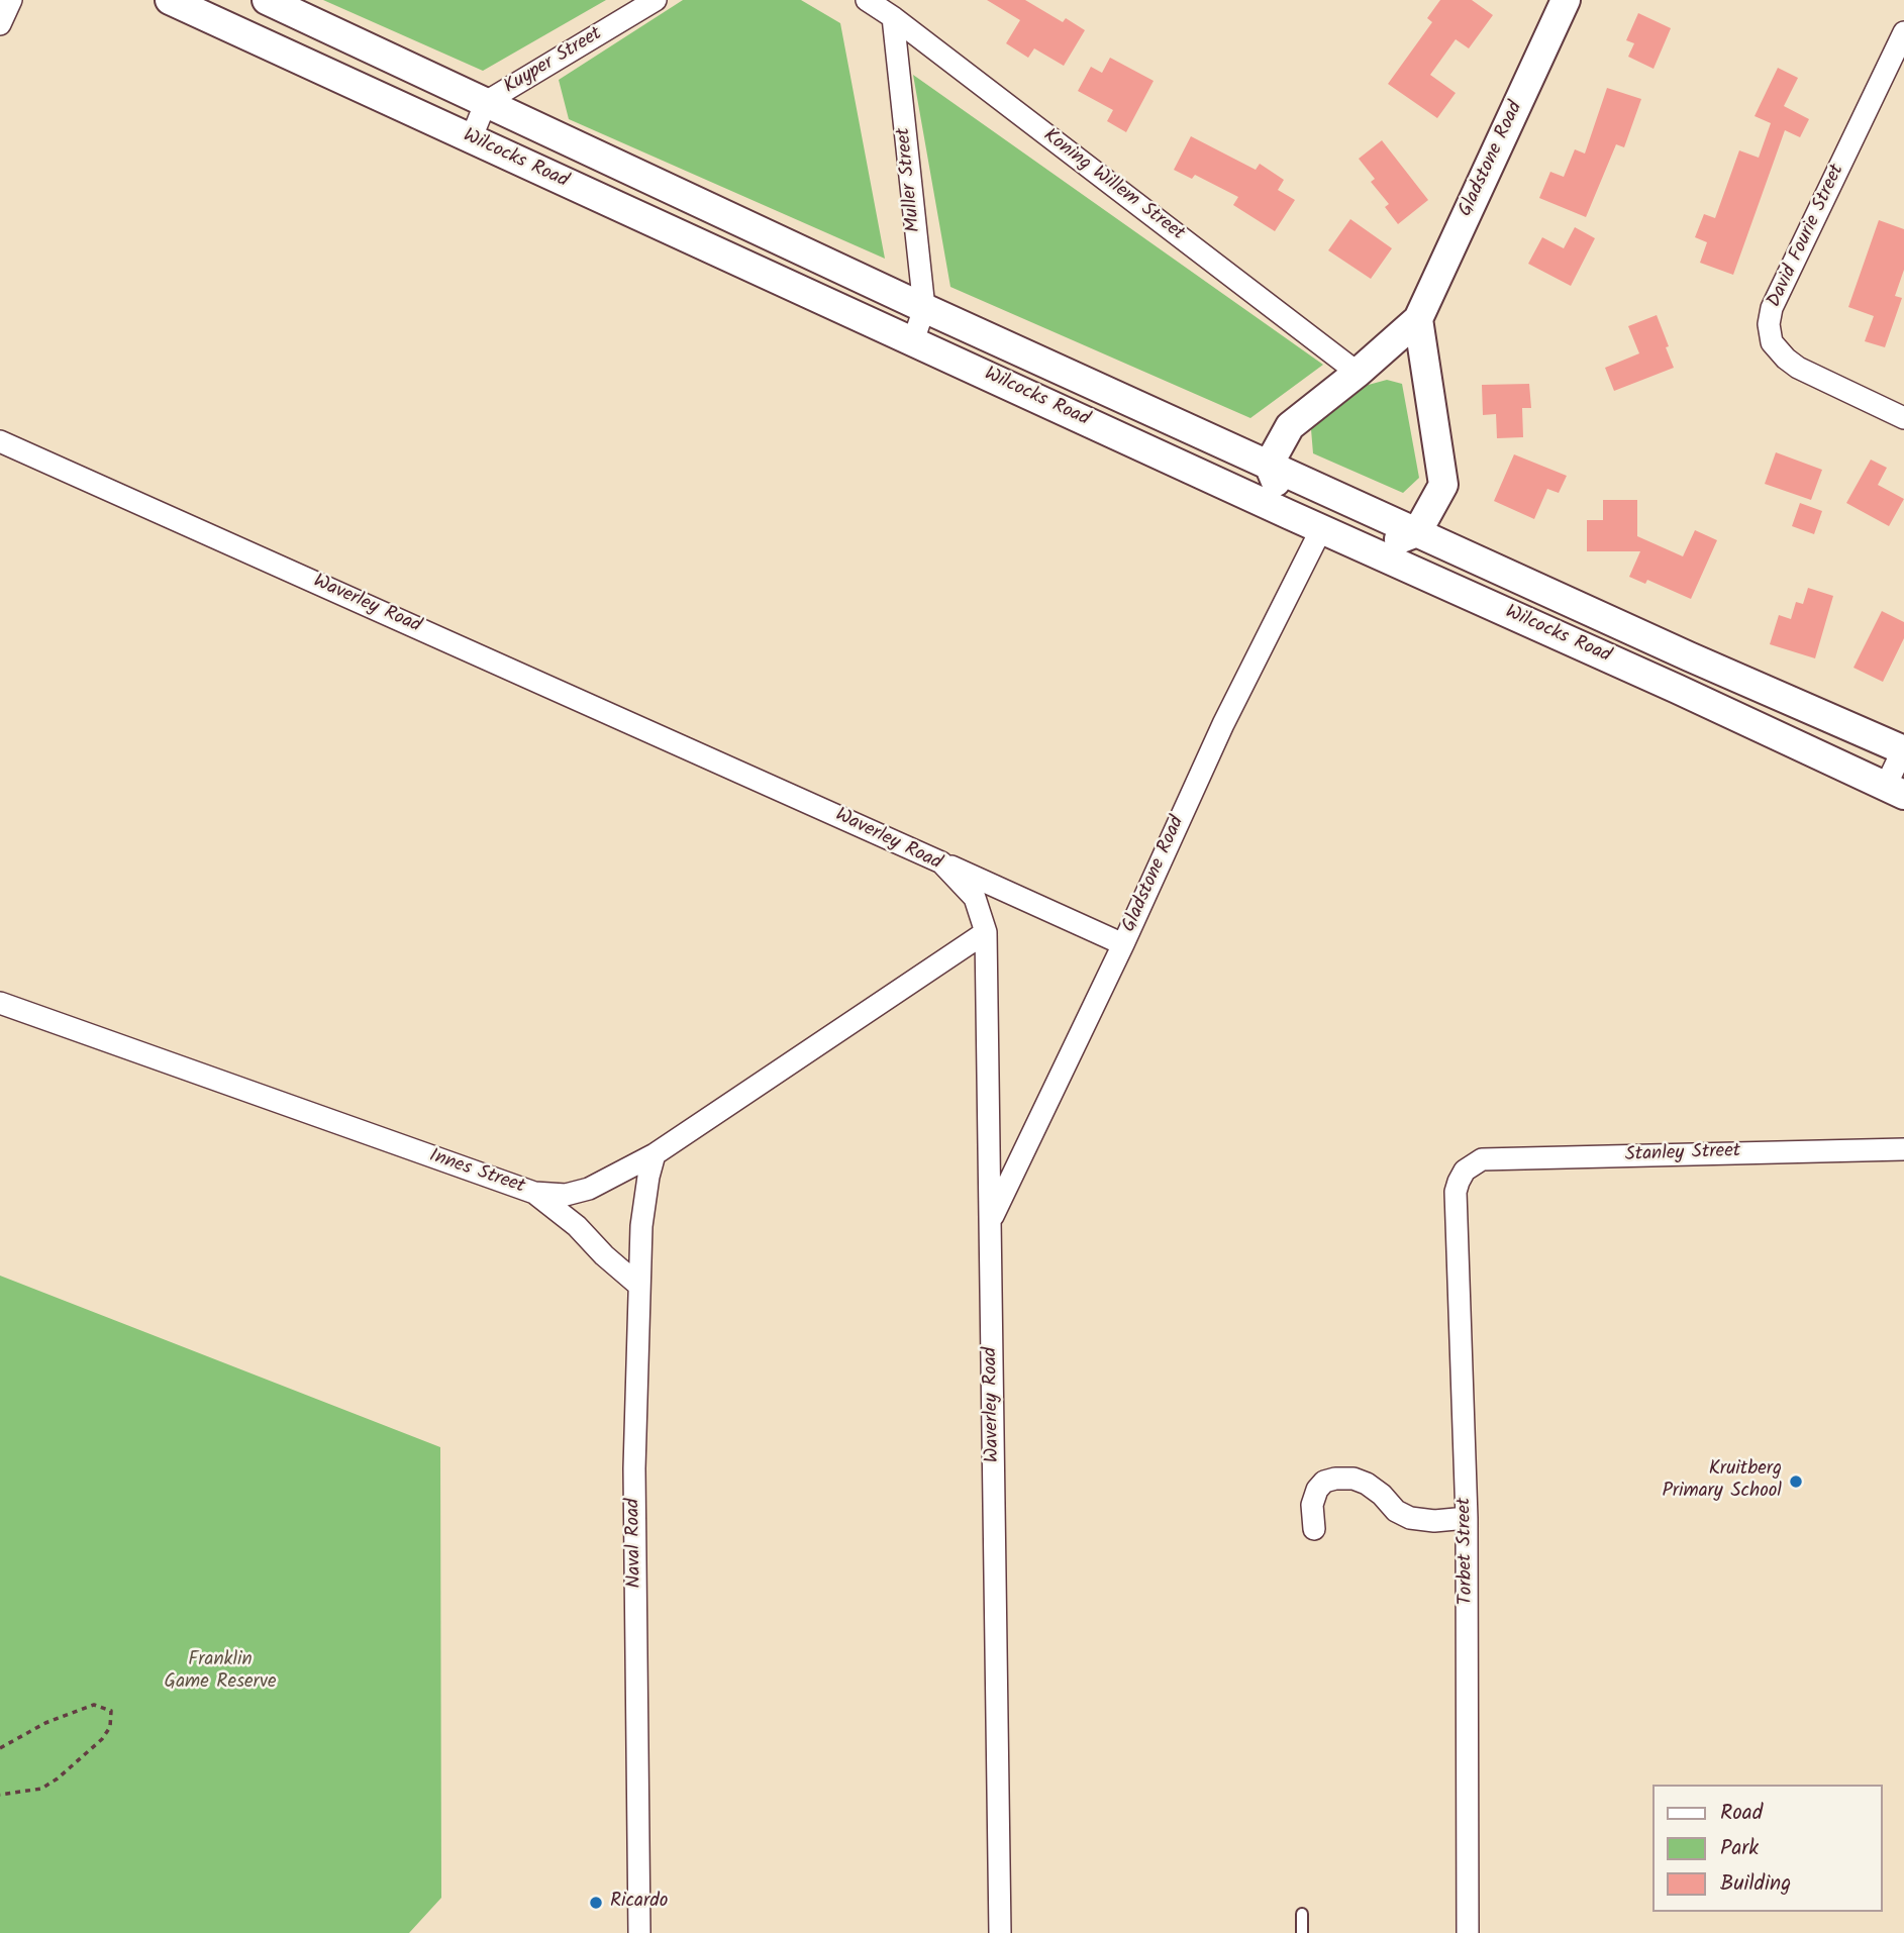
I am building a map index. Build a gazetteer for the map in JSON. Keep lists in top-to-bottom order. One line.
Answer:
{"streets":{"street":["Kuyper Street","Wilcocks Road","Gladstone Road","Muller Street","Koning Willem Street","David Fourie Street","Waverley Road","Stanley Street","Innes Street","Naval Road","Torbet Street"]},"crossings":[["Kuyper Street","Wilcocks Road"],["Wilcocks Road","Gladstone Road"],["Wilcocks Road","Muller Street"],["Gladstone Road","Koning Willem Street"],["Gladstone Road","Waverley Road"],["Muller Street","Koning Willem Street"],["Waverley Road","Innes Street"],["Stanley Street","Torbet Street"],["Innes Street","Naval Road"]],"parks":["Franklin Game Reserve"],"places":["Kruitberg Primary School","Ricardo"],"legend":["Road","Park","Building"]}
